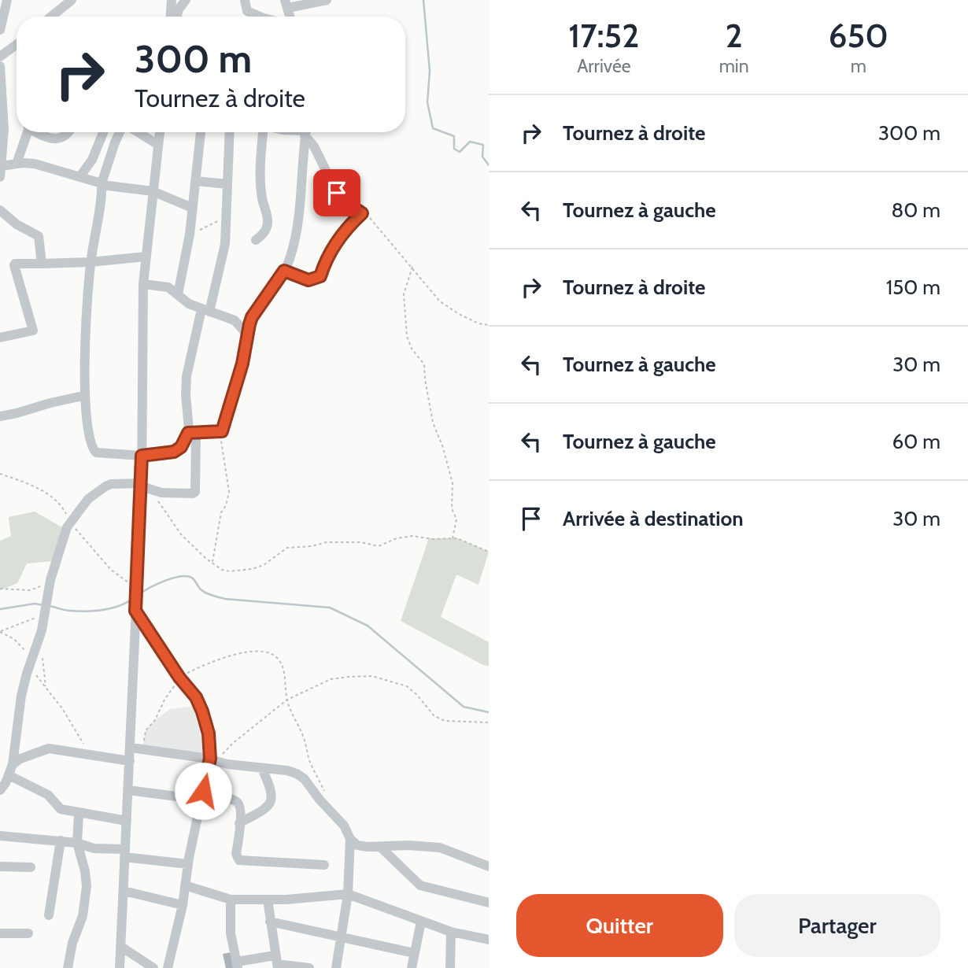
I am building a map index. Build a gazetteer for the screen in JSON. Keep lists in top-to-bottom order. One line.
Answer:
{"page":{"eta":["17:52","Arrivée","2","min","650","m"],"turn":["300 m","Tournez à droite"],"list":[{"name":"Tournez à droite","value":"300 m"},{"name":"Tournez à gauche","value":"80 m"},{"name":"Tournez à droite","value":"150 m"},{"name":"Tournez à gauche","value":"30 m"},{"name":"Tournez à gauche","value":"60 m"},{"name":"Arrivée à destination","value":"30 m"}],"buttons":["Quitter","Partager"]}}
